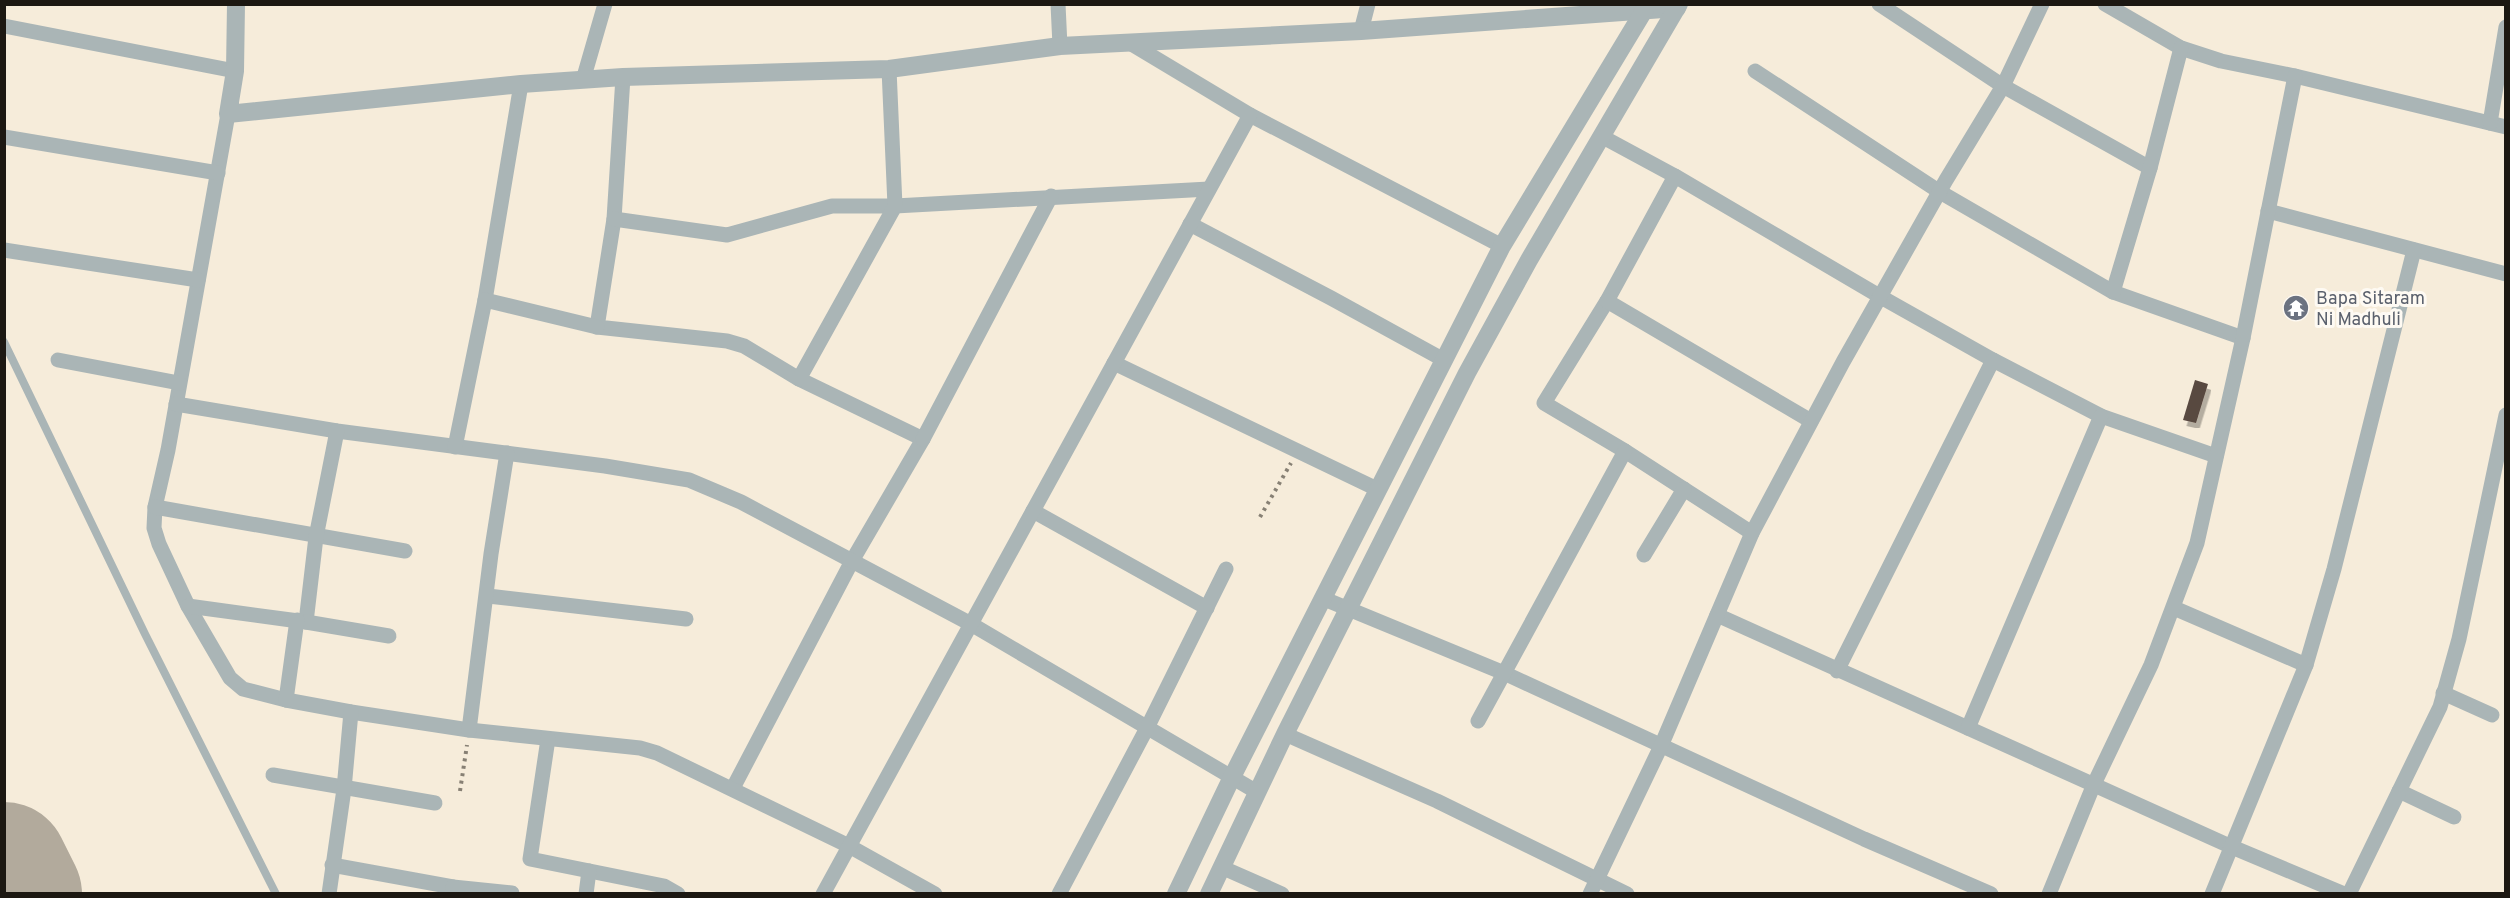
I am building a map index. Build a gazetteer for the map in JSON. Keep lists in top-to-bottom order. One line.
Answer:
{"places":{"temple":["Bapa Sitaram Ni Madhuli"]}}
